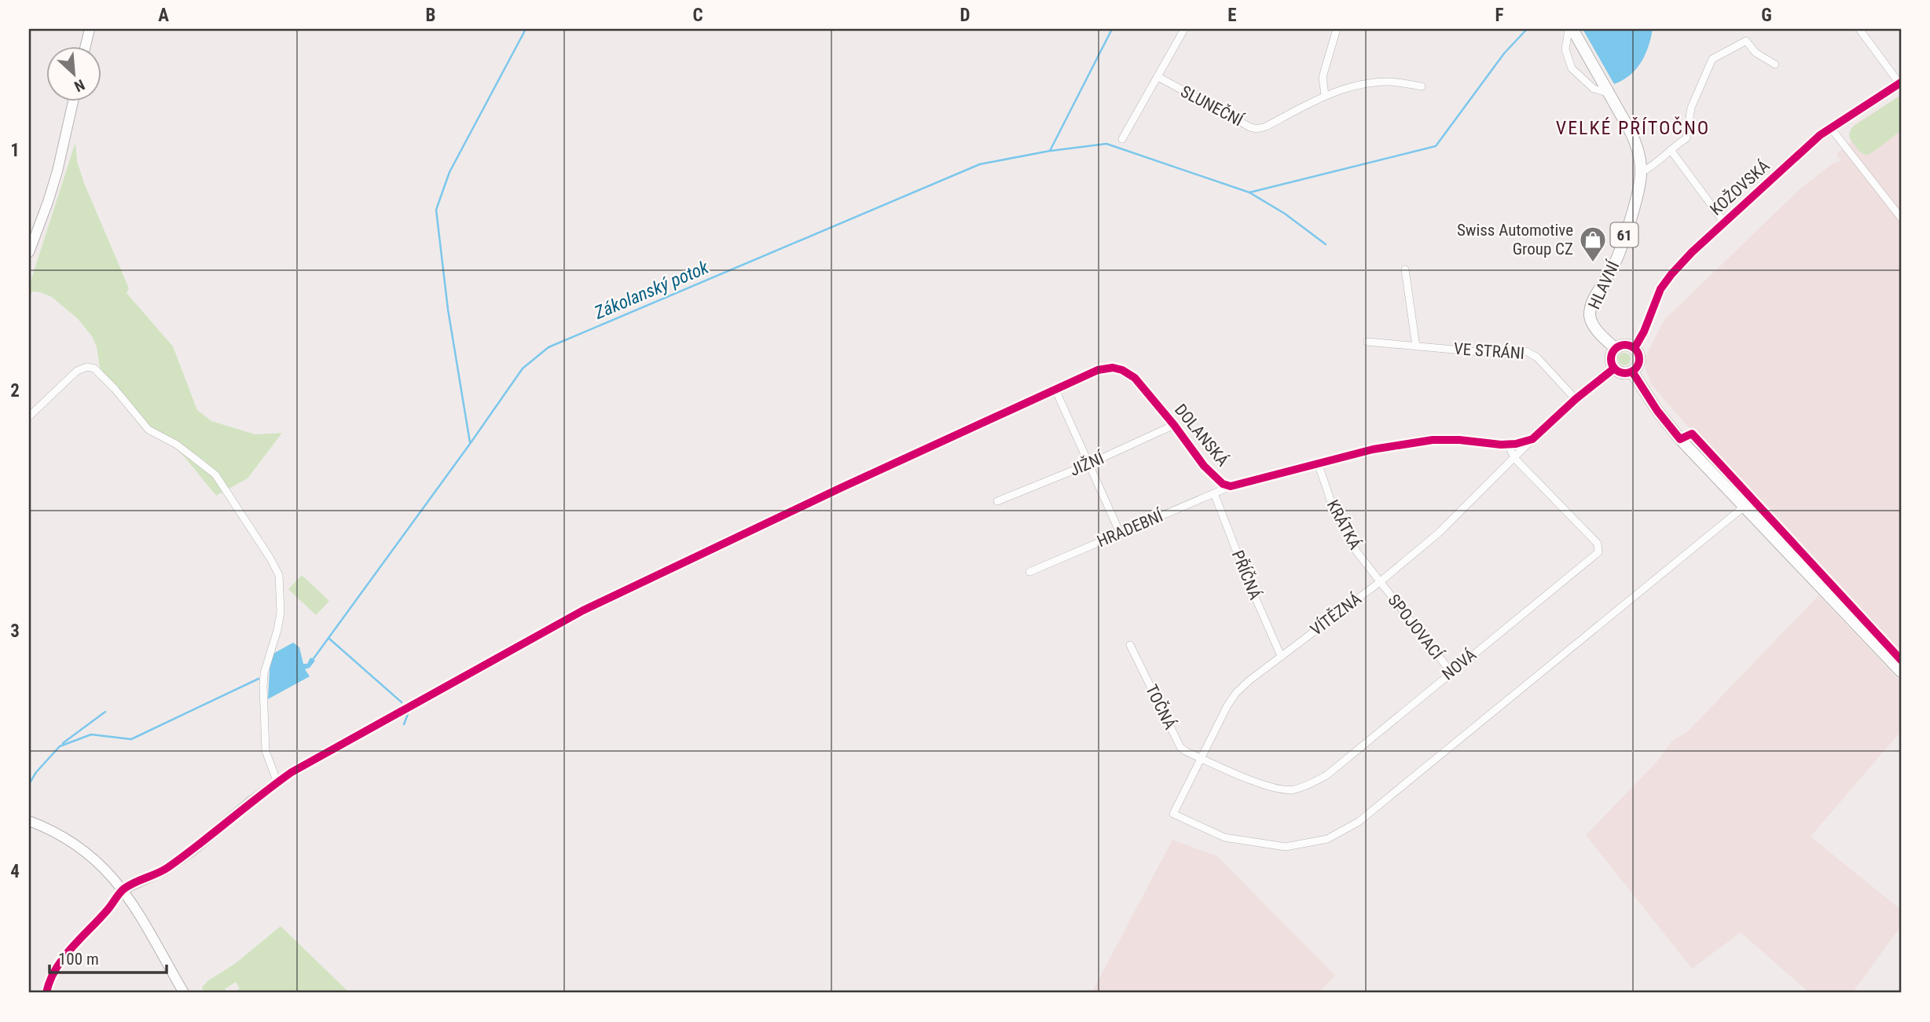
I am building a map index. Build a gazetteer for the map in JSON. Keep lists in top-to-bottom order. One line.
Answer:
{"streets":{"main road":["61","HLAVNÍ"],"street":["SLUNEČNÍ","KOŽOVSKÁ","VE STRÁNI","DOLANSKÁ","JIŽNÍ","KRÁTKÁ","HRADEBNÍ","PŘÍČNÁ","VÍTĚZNÁ","SPOJOVACÍ","NOVÁ","TOČNÁ"]},"crossings":[["KOŽOVSKÁ","HLAVNÍ"],["KOŽOVSKÁ","DOLANSKÁ"],["HLAVNÍ","DOLANSKÁ"],["VE STRÁNI","DOLANSKÁ"],["DOLANSKÁ","JIŽNÍ"],["DOLANSKÁ","KRÁTKÁ"],["DOLANSKÁ","HRADEBNÍ"],["DOLANSKÁ","VÍTĚZNÁ"],["KRÁTKÁ","VÍTĚZNÁ"],["KRÁTKÁ","SPOJOVACÍ"],["HRADEBNÍ","PŘÍČNÁ"],["PŘÍČNÁ","VÍTĚZNÁ"],["VÍTĚZNÁ","SPOJOVACÍ"],["VÍTĚZNÁ","NOVÁ"],["VÍTĚZNÁ","TOČNÁ"],["SPOJOVACÍ","NOVÁ"],["NOVÁ","TOČNÁ"]],"districts":["VELKÉ PŘÍTOČNO"],"water":["Zákolanský potok"],"places":{"shop":["Swiss Automotive Group CZ"]},"scale_bar":"100 m","north":"bottom right","grid":{"columns":["A","B","C","D","E","F","G"],"rows":["1","2","3","4"]}}
